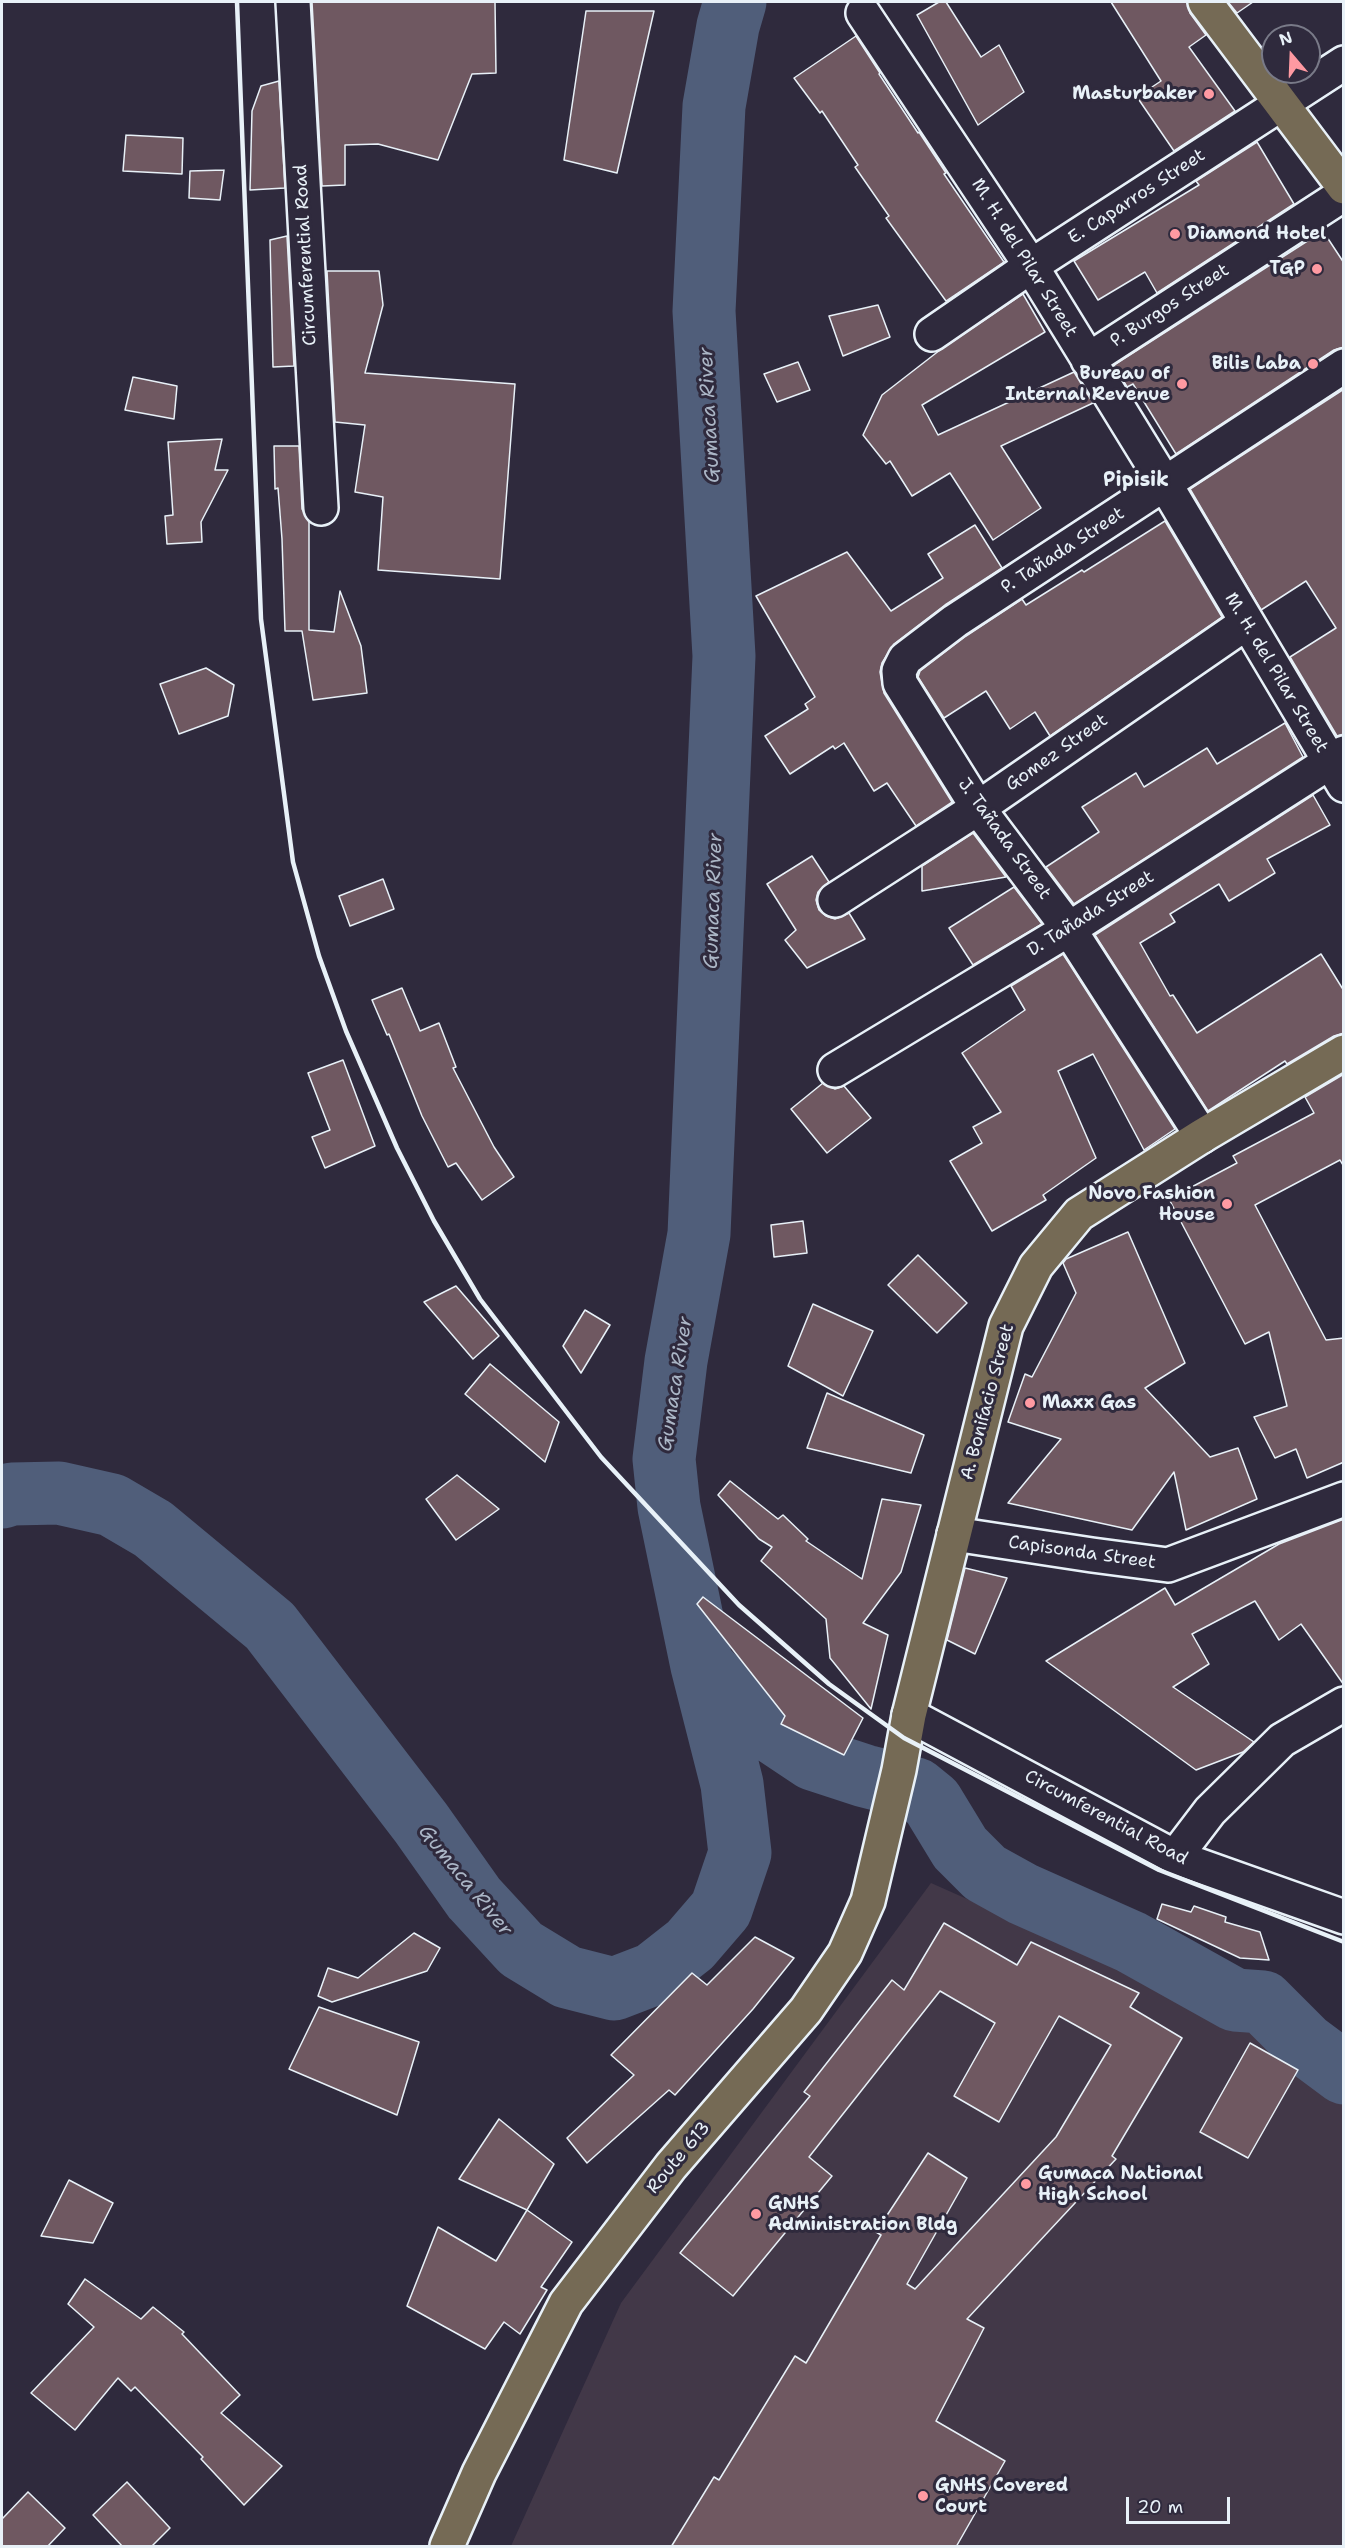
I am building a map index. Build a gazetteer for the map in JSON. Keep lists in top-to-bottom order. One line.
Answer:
{"streets":{"main road":["A. Bonifacio Street","Route 613"],"street":["E. Caparros Street","Circumferential Road","M. H. del Pilar Street","P. Burgos Street","P. Tañada Street","Gomez Street","J. Tañada Street","D. Tañada Street","Capisonda Street"]},"crossings":[["E. Caparros Street","M. H. del Pilar Street"],["Circumferential Road","A. Bonifacio Street"],["M. H. del Pilar Street","P. Burgos Street"],["M. H. del Pilar Street","P. Tañada Street"],["M. H. del Pilar Street","Gomez Street"],["M. H. del Pilar Street","D. Tañada Street"],["P. Tañada Street","J. Tañada Street"],["Gomez Street","J. Tañada Street"],["J. Tañada Street","D. Tañada Street"],["J. Tañada Street","A. Bonifacio Street"],["A. Bonifacio Street","Capisonda Street"],["A. Bonifacio Street","Route 613"]],"districts":["Pipisik"],"water":["Gumaca River"],"places":["Masturbaker","Diamond Hotel","TGP","Bilis Laba","Bureau of Internal Revenue","Novo Fashion House","Maxx Gas","Gumaca National High School","GNHS Administration Bldg","GNHS Covered Court"],"scale_bar":"20 m","north":"top"}
